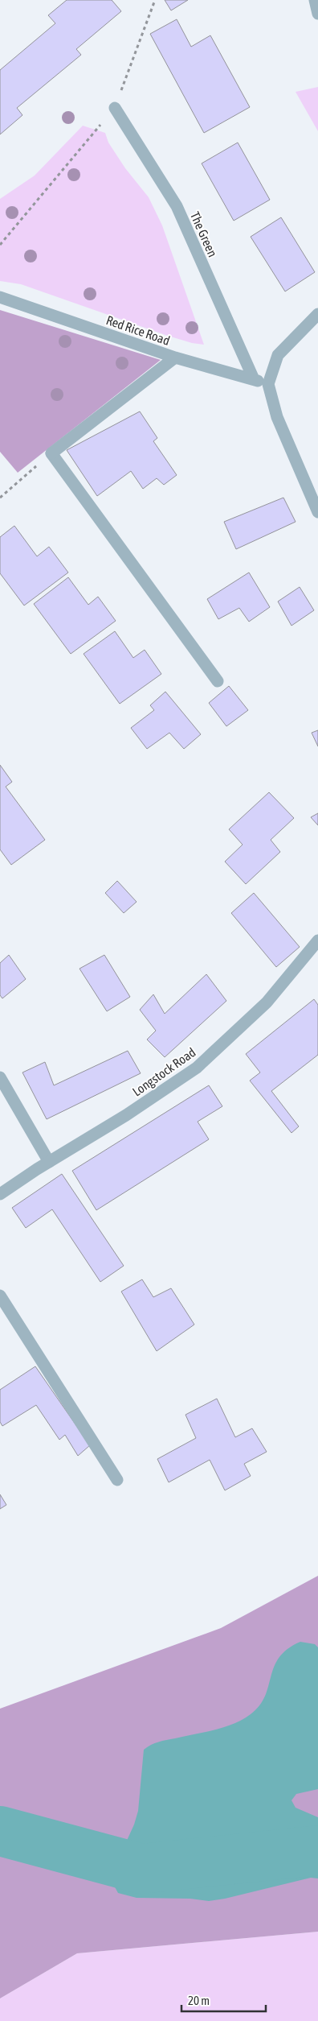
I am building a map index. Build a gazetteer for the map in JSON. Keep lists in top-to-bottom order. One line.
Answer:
{"streets":{"street":["The Green","Red Rice Road","Longstock Road"]},"crossings":[["The Green","Red Rice Road"]],"scale_bar":"20 m"}
